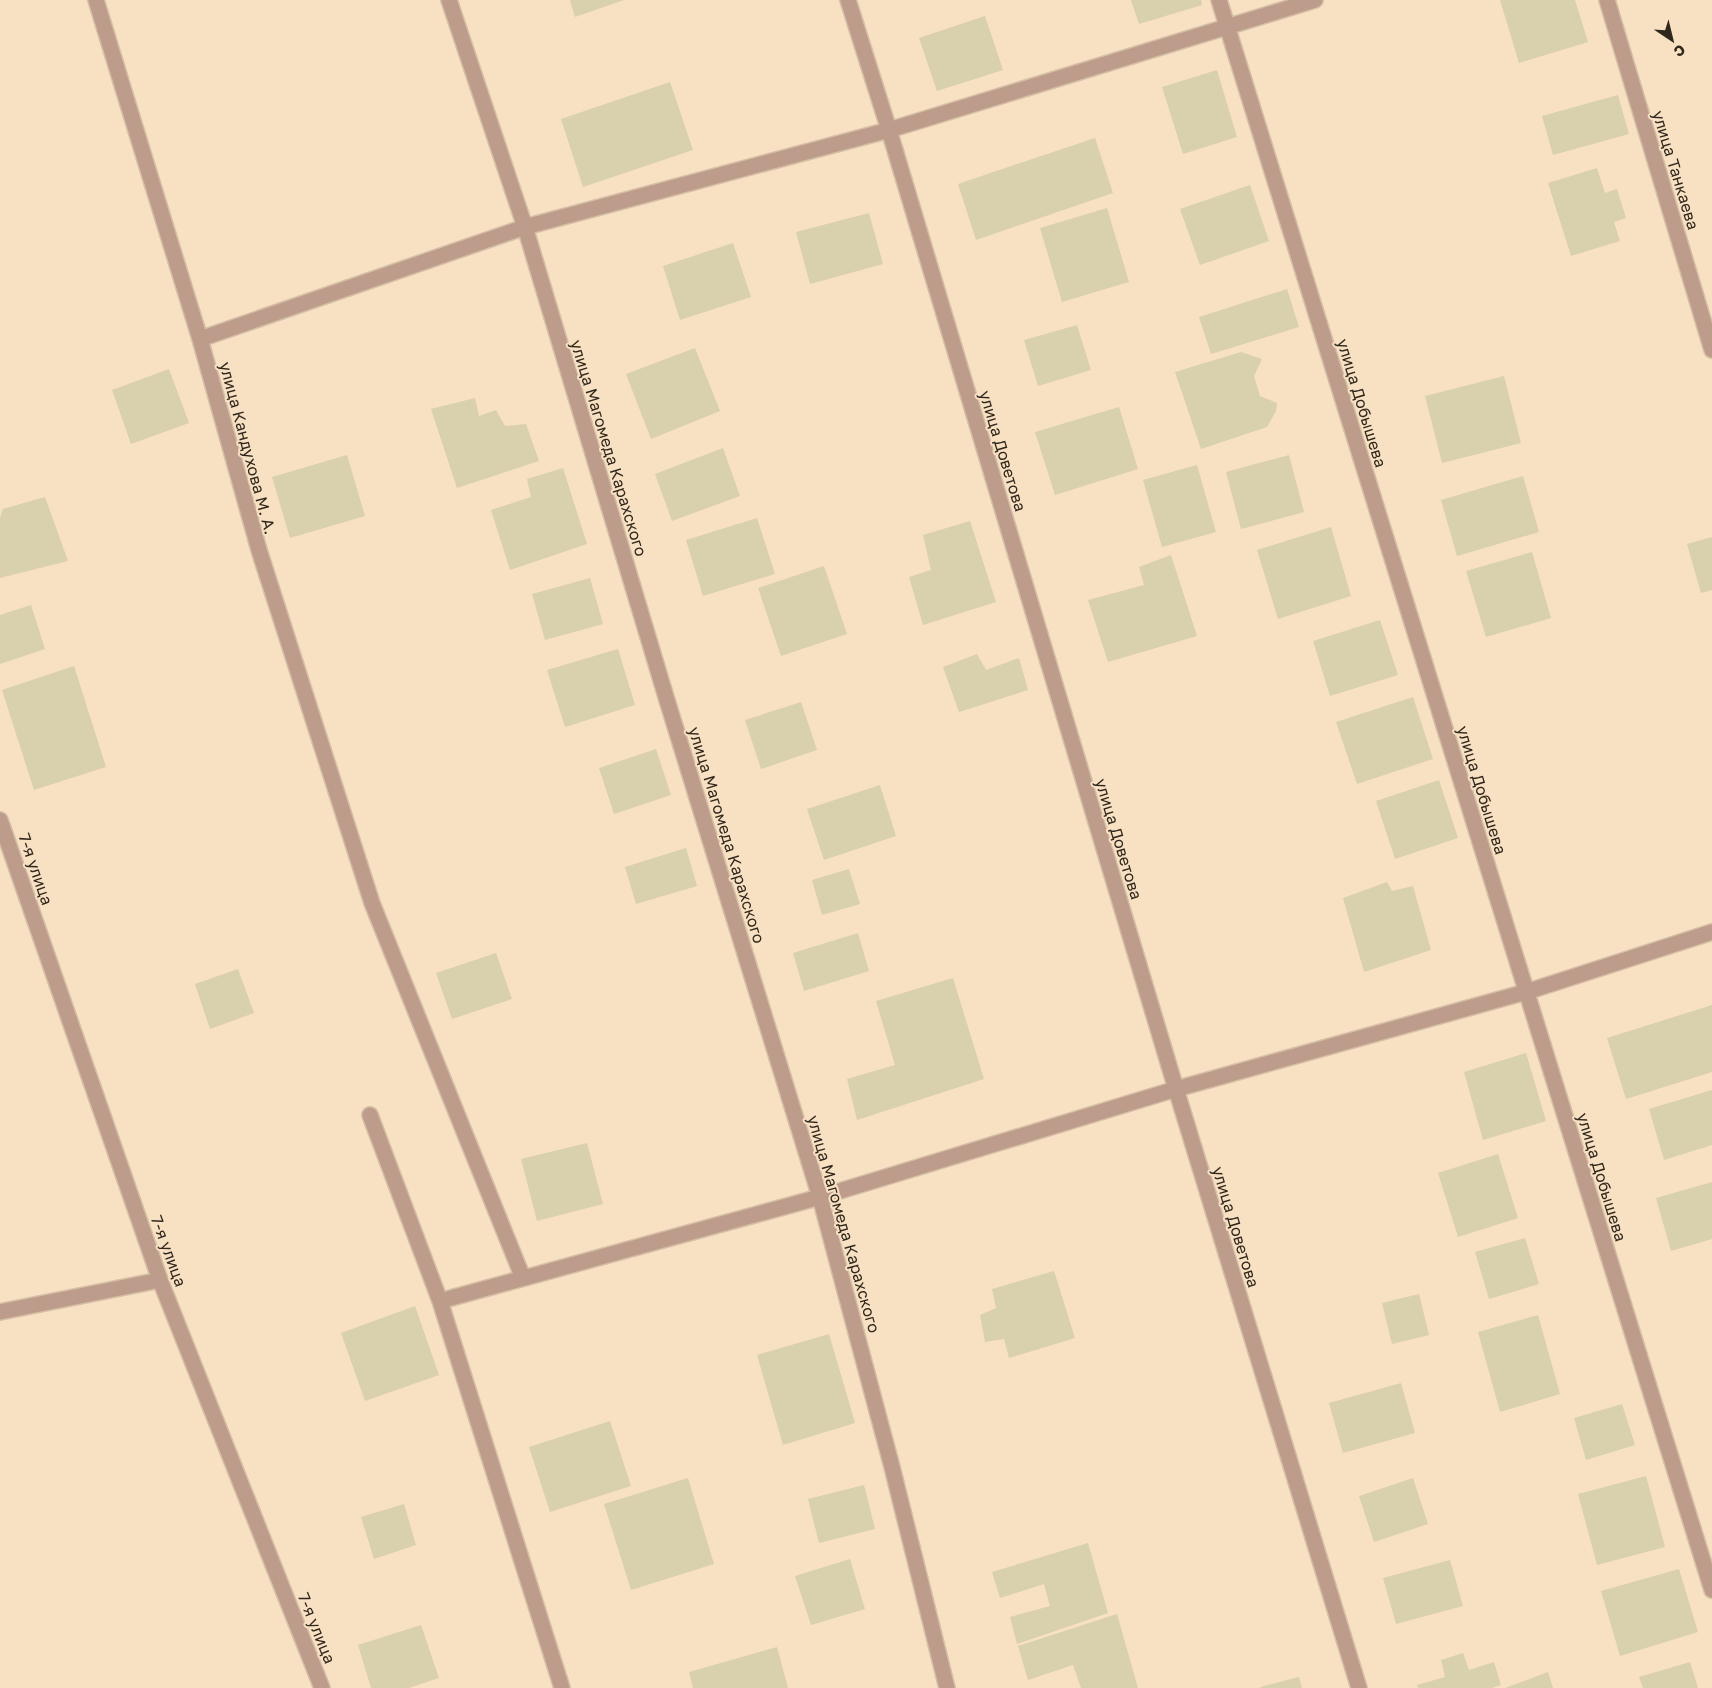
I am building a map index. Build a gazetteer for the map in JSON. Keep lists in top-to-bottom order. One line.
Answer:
{"streets":{"street":["улица Танкаева","улица Добышева","улица Кандухова М. А.","улица Магомеда Карахского","улица Доветова","7-я улица"]},"north":"bottom right"}
